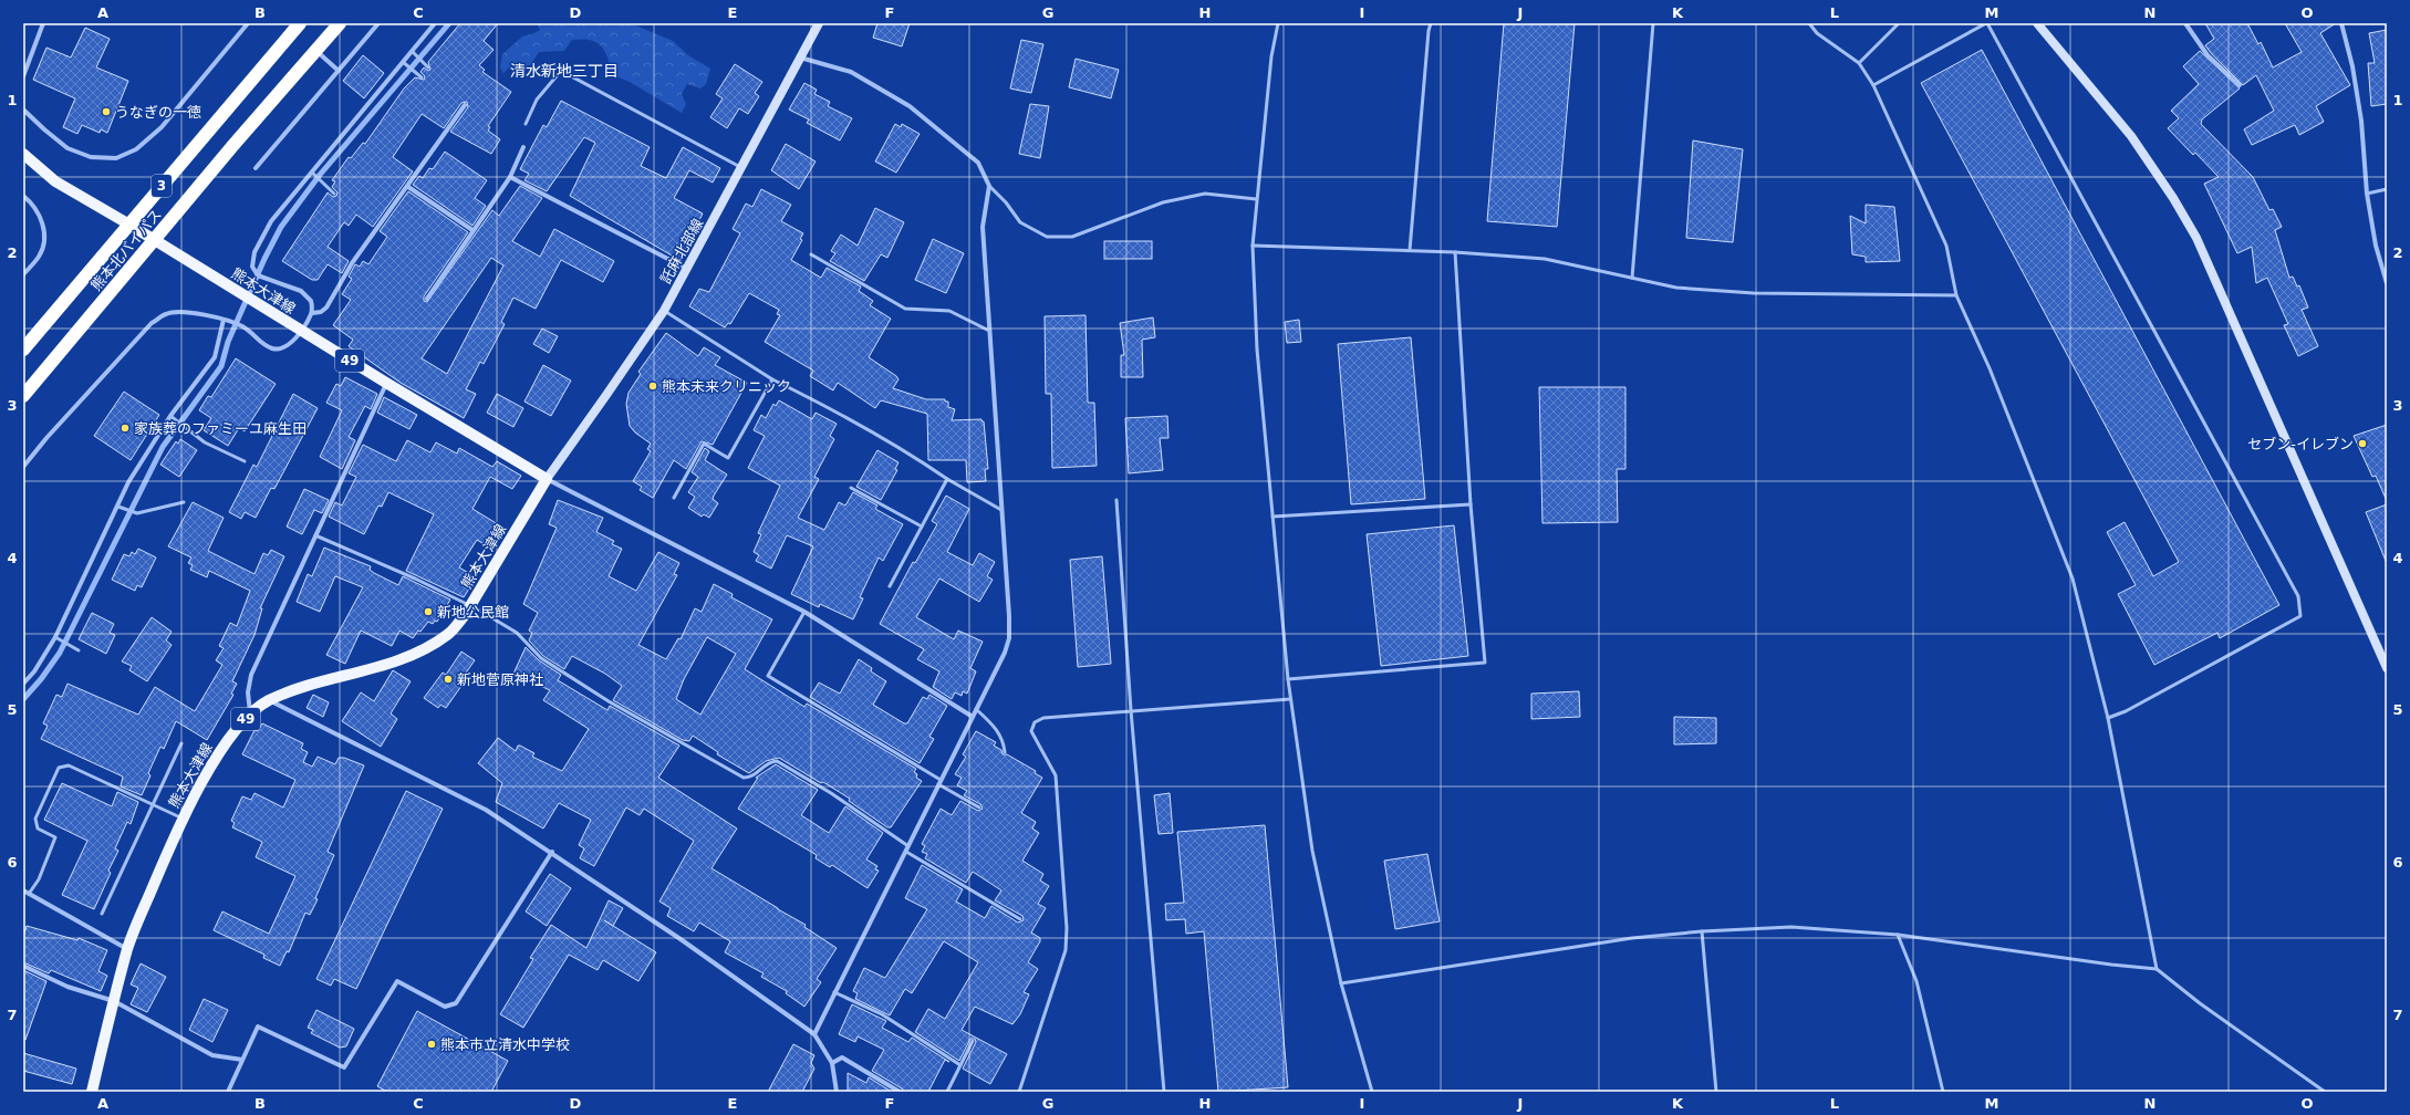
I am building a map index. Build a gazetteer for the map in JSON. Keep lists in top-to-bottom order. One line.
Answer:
{"streets":{"highway":["3","熊本北バイパス"],"main road":["熊本大津線","49"],"street":["託麻北部線"]},"crossings":[["熊本北バイパス","熊本大津線"],["託麻北部線","熊本大津線"]],"districts":["清水新地三丁目"],"places":["うなぎの一徳","熊本未来クリニック","家族葬のファミーユ麻生田","セブン-イレブン","新地公民館","新地菅原神社","熊本市立清水中学校"],"grid":{"columns":["A","B","C","D","E","F","G","H","I","J","K","L","M","N","O"],"rows":["1","2","3","4","5","6","7"]}}
